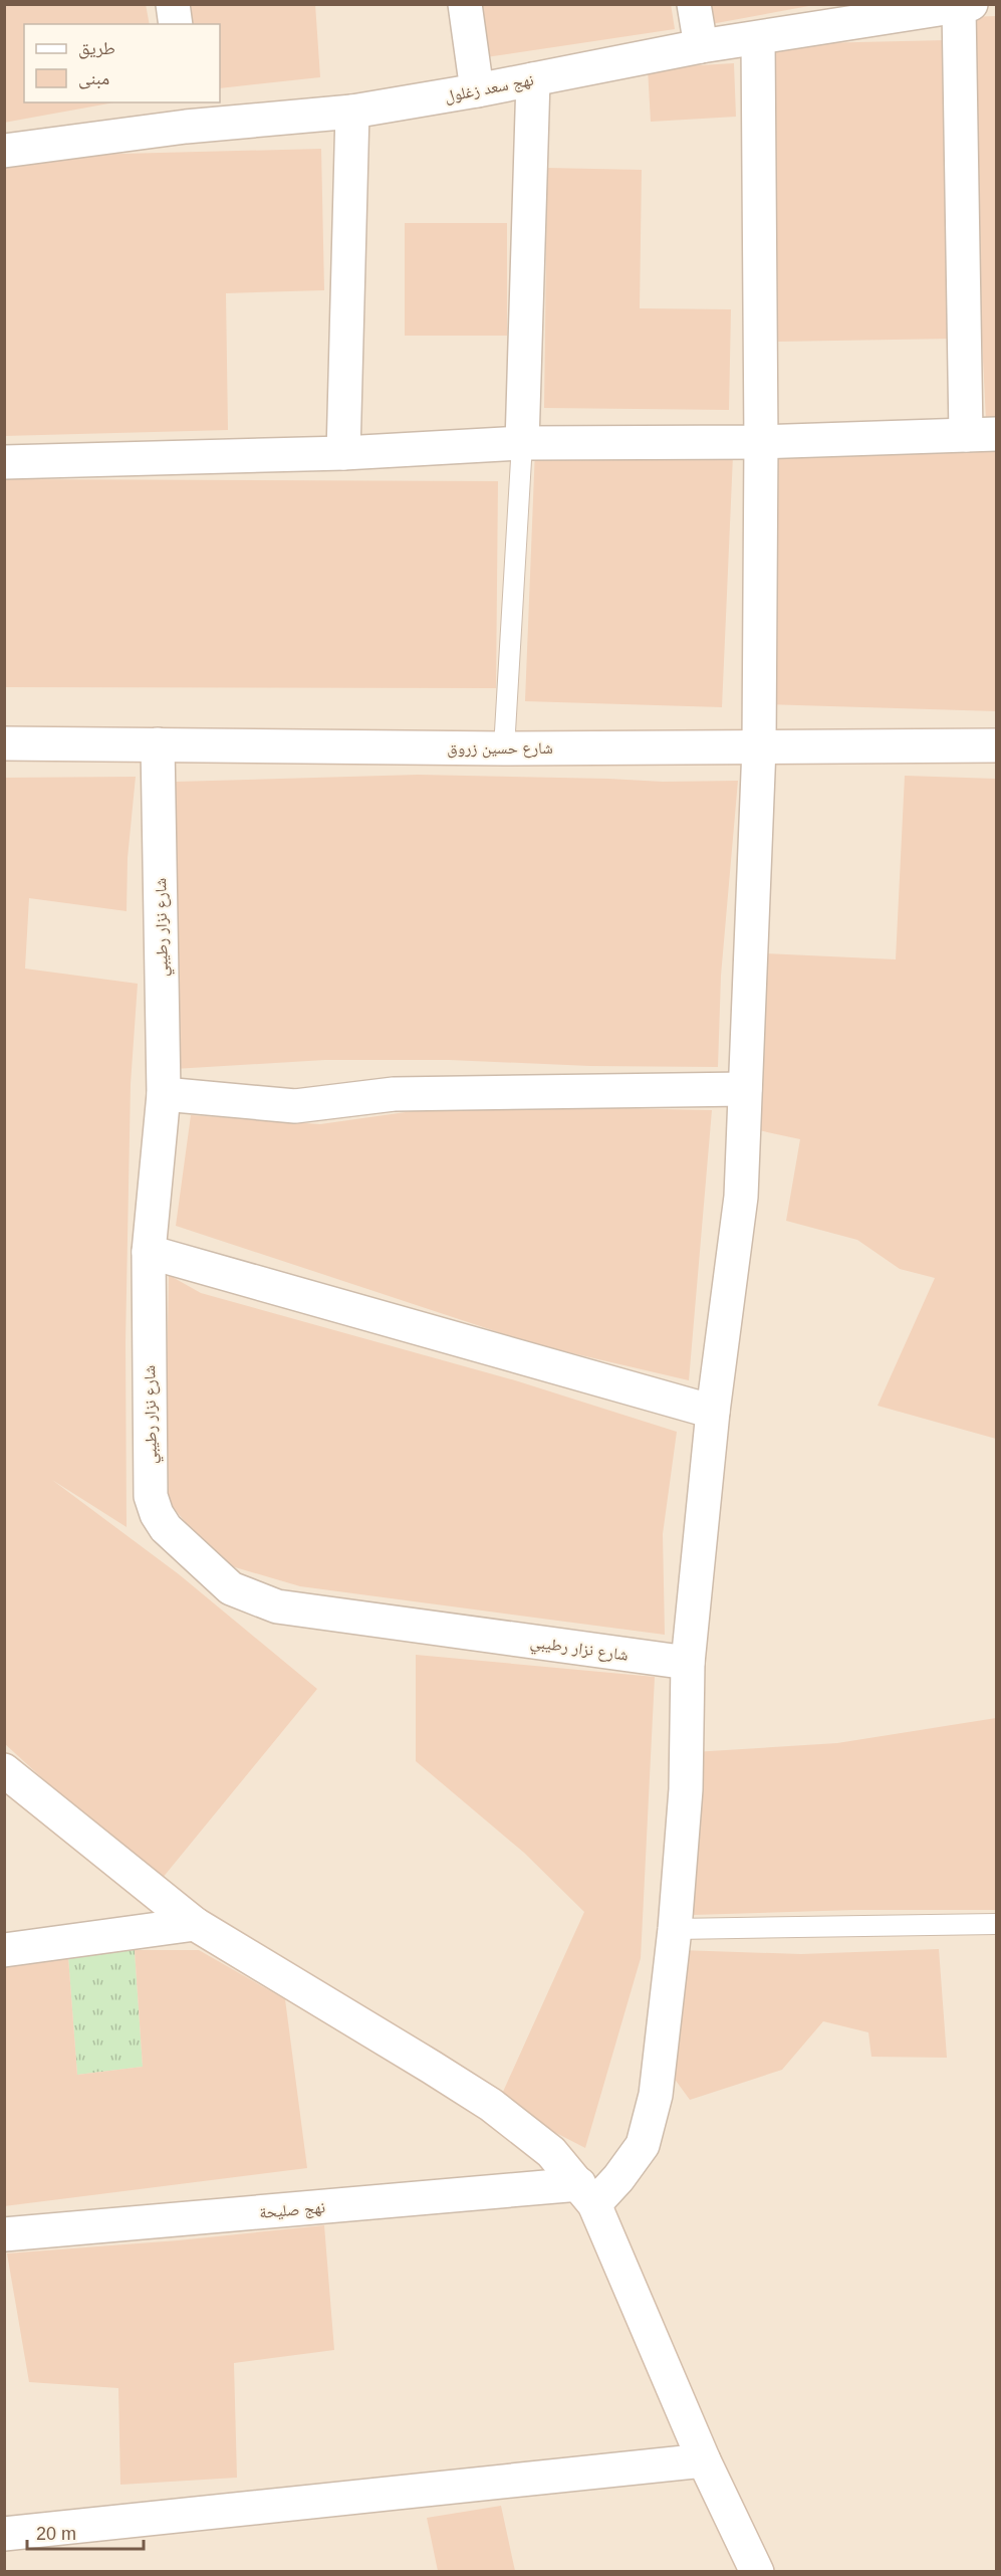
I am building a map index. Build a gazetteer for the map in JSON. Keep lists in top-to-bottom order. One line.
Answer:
{"streets":{"street":["نهج سعد زغلول","شارع حسين زروق","شارع نزار رطيبي","نهج صليحة"]},"crossings":[["شارع حسين زروق","شارع نزار رطيبي"]],"legend":["طريق","مبنى"],"scale_bar":"20 m"}
